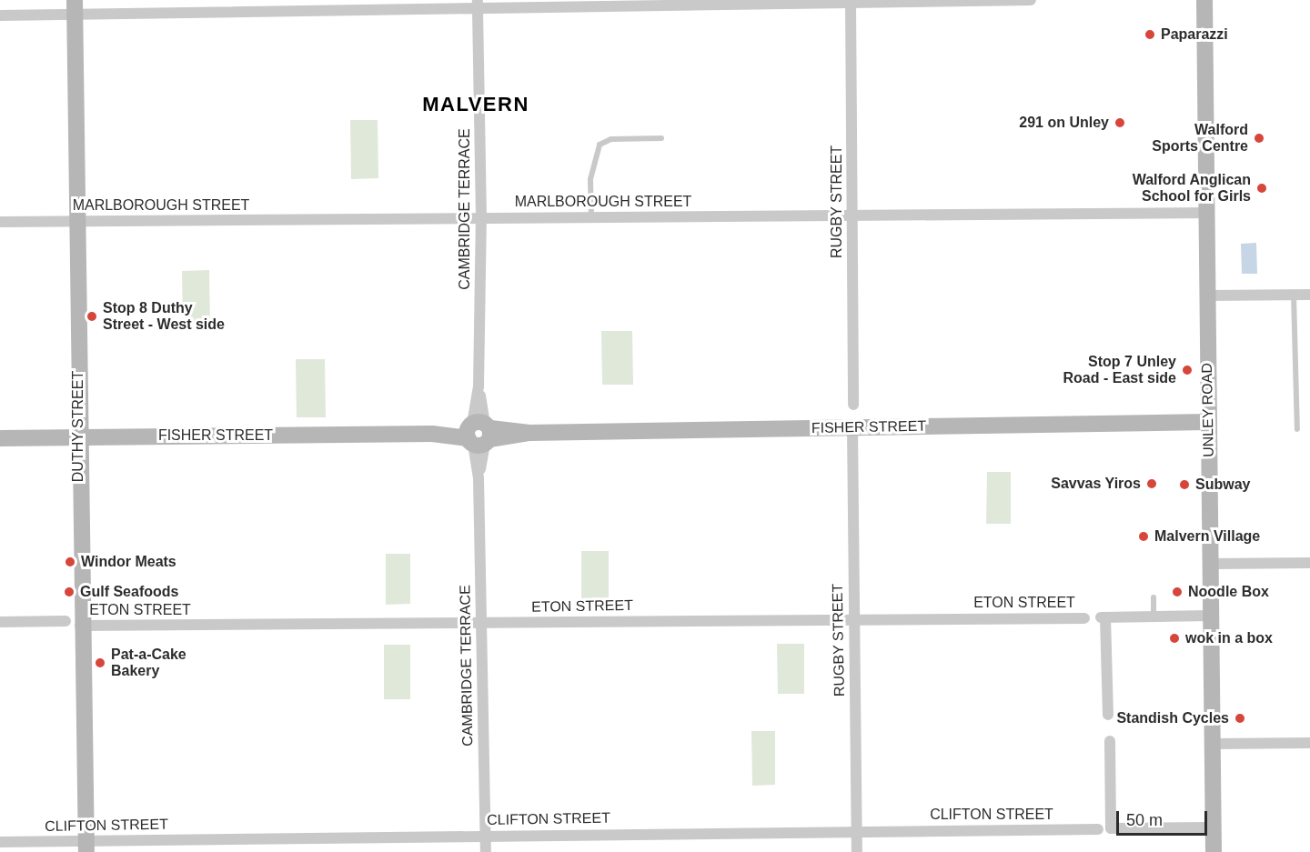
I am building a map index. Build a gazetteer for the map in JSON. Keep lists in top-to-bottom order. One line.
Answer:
{"streets":{"street":["MARLBOROUGH STREET","RUGBY STREET","CAMBRIDGE TERRACE","UNLEY ROAD","DUTHY STREET","FISHER STREET","ETON STREET","CLIFTON STREET"]},"crossings":[["MARLBOROUGH STREET","RUGBY STREET"],["MARLBOROUGH STREET","CAMBRIDGE TERRACE"],["MARLBOROUGH STREET","UNLEY ROAD"],["MARLBOROUGH STREET","DUTHY STREET"],["RUGBY STREET","FISHER STREET"],["RUGBY STREET","ETON STREET"],["RUGBY STREET","CLIFTON STREET"],["CAMBRIDGE TERRACE","FISHER STREET"],["CAMBRIDGE TERRACE","ETON STREET"],["CAMBRIDGE TERRACE","CLIFTON STREET"],["UNLEY ROAD","FISHER STREET"],["DUTHY STREET","FISHER STREET"],["DUTHY STREET","ETON STREET"],["DUTHY STREET","CLIFTON STREET"]],"districts":["MALVERN"],"places":["Paparazzi","291 on Unley","Walford Sports Centre","Walford Anglican School for Girls","Stop 8 Duthy Street - West side","Stop 7 Unley Road - East side","Savvas Yiros","Subway","Malvern Village","Windor Meats","Gulf Seafoods","Noodle Box","wok in a box","Pat-a-Cake Bakery","Standish Cycles"],"scale_bar":"50 m"}
